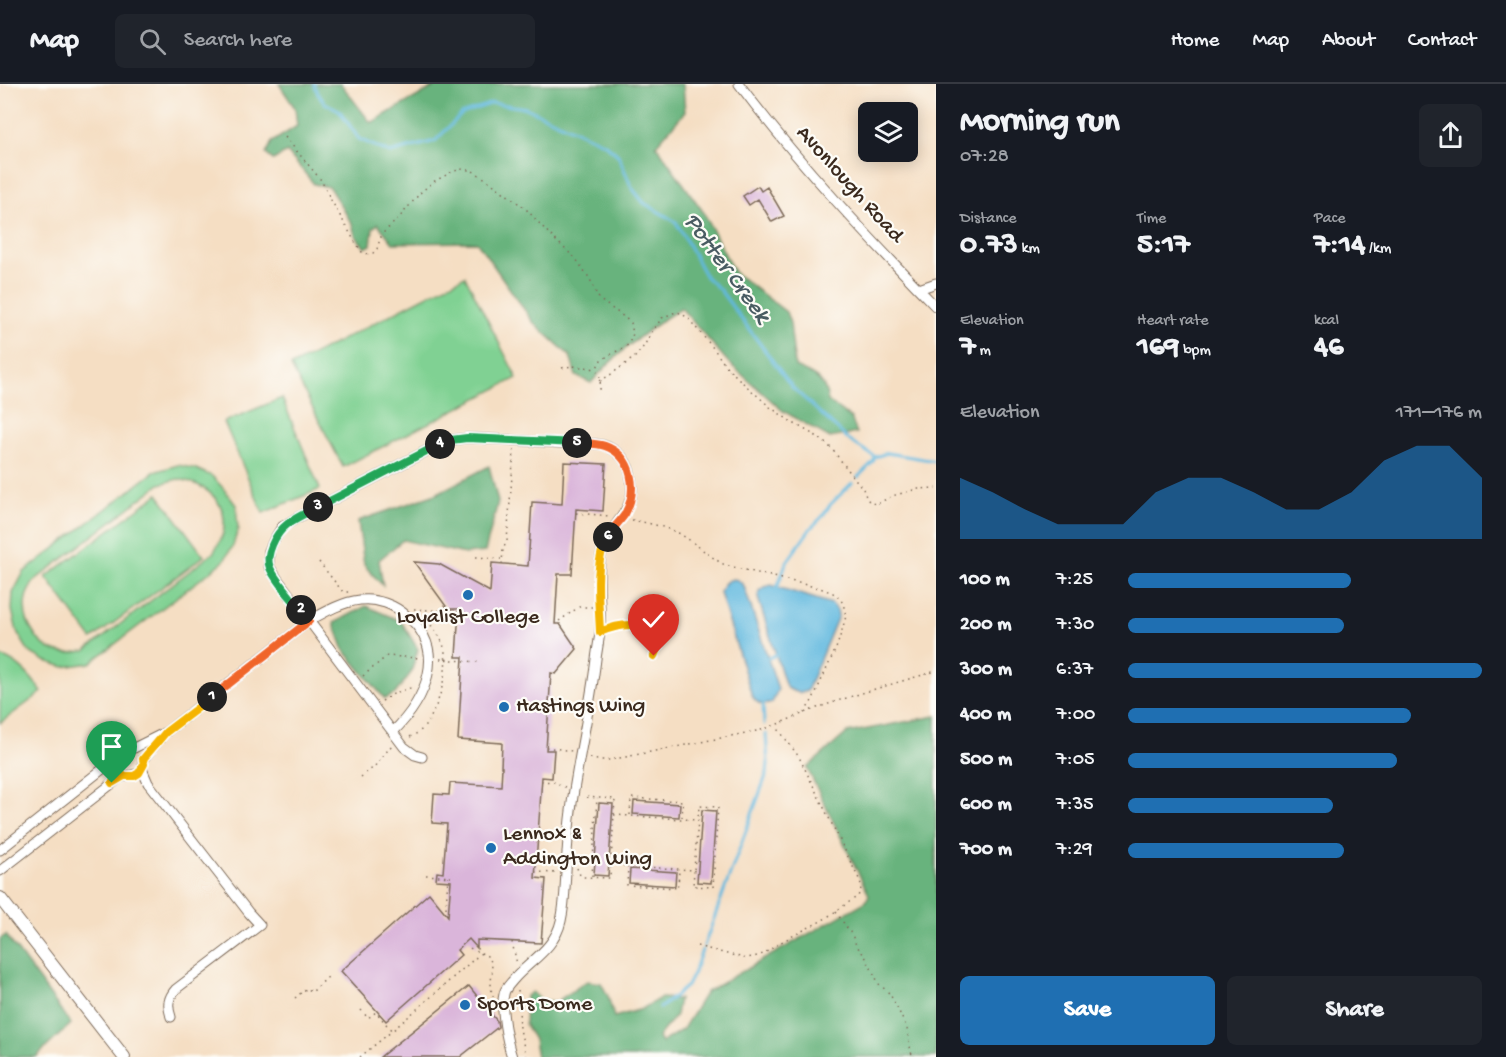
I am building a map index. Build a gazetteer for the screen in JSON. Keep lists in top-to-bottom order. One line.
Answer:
{"streets":{"street":["Avonlough Road"]},"water":["Potter Creek"],"places":["Loyalist College","Hastings Wing","Lennox & Addington Wing","Sports Dome"],"page":{"header":"Map","search":"Search here","nav":["Home","Map","About","Contact"],"heading":["Morning run","07:28"],"stats":[["Distance","0.73 km"],["Time","5:17"],["Pace","7:14 /km"],["Elevation","7 m"],["Heart rate","169 bpm"],["kcal","46"]],"chart":["Elevation","171–176 m"],"pins":["5","4","3","6","2","1"],"list":[{"name":"100 m","note":"7:25"},{"name":"200 m","note":"7:30"},{"name":"300 m","note":"6:37"},{"name":"400 m","note":"7:00"},{"name":"500 m","note":"7:05"},{"name":"600 m","note":"7:35"},{"name":"700 m","note":"7:29"}],"buttons":["Save","Share"]}}
